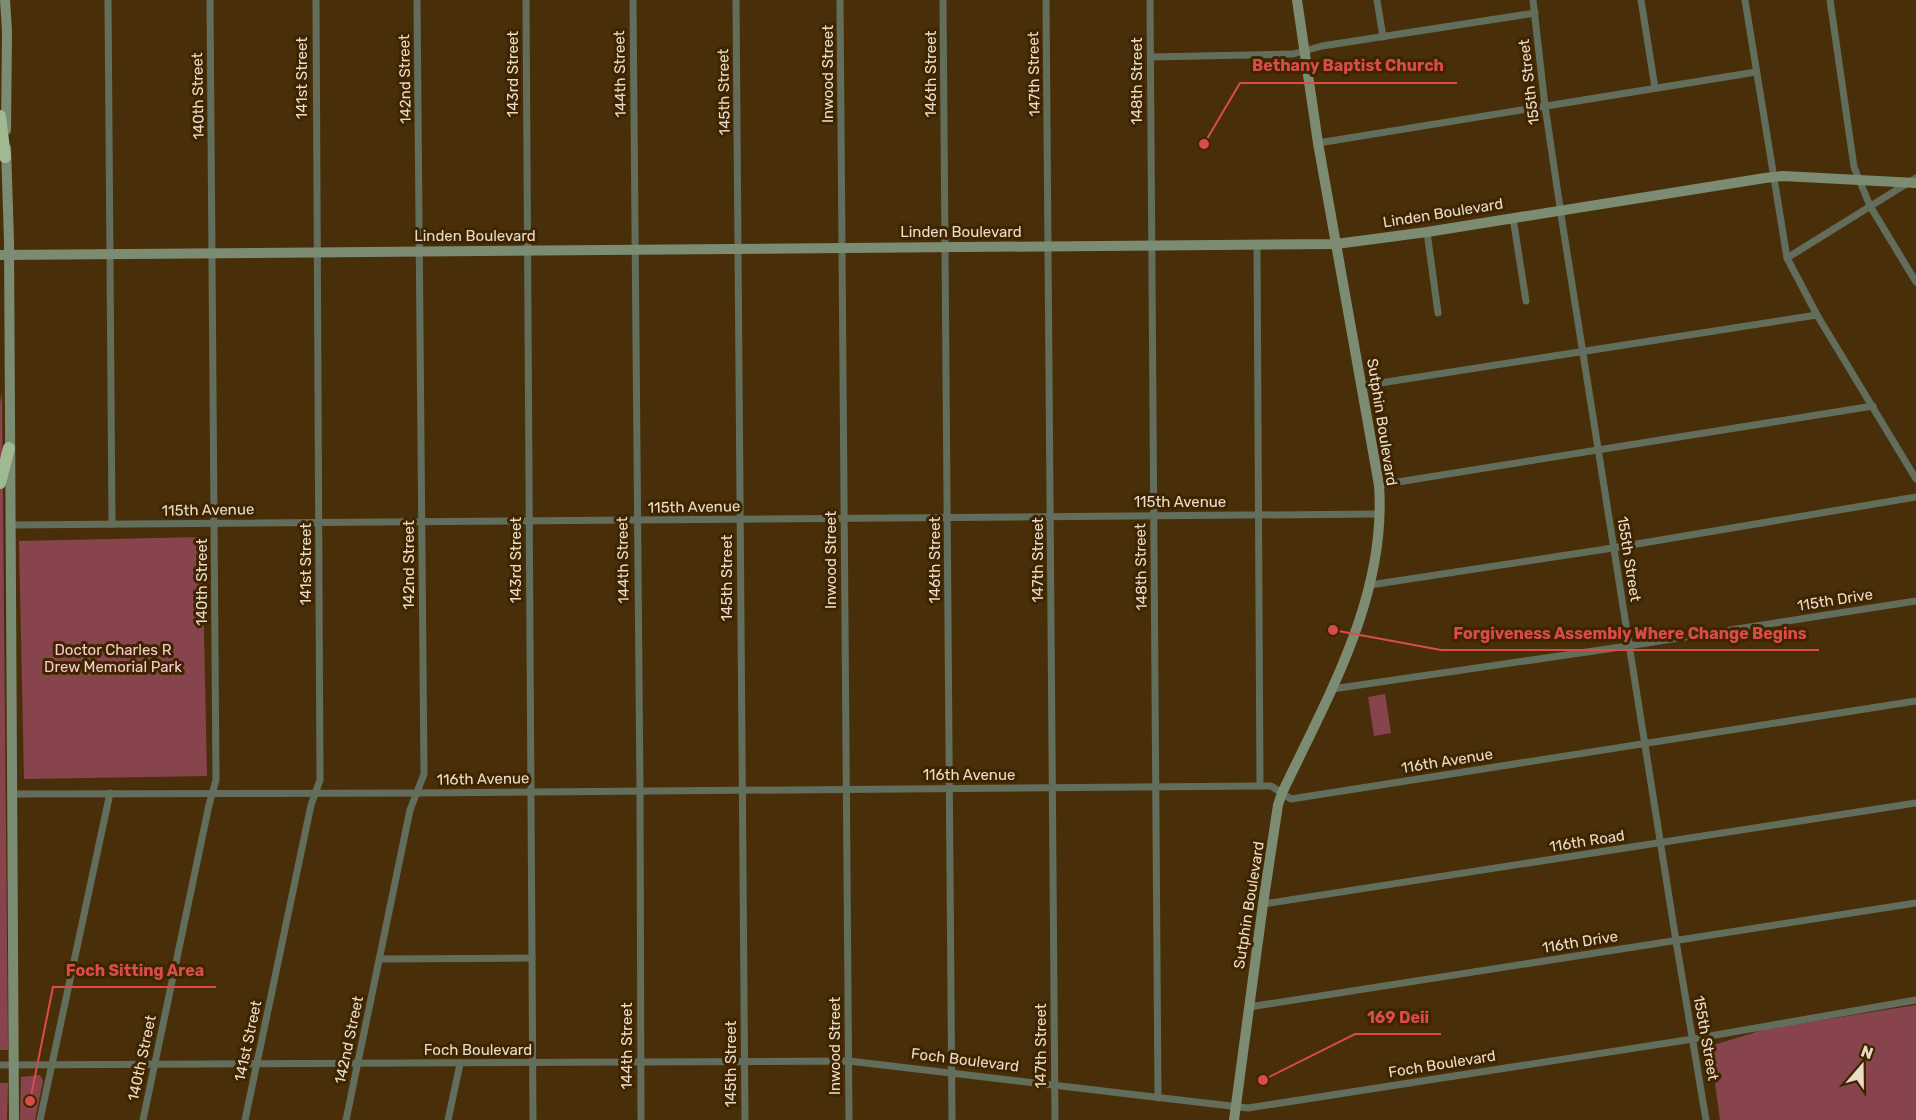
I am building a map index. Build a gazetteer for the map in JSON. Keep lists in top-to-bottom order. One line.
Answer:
{"streets":{"main road":["Linden Boulevard","Sutphin Boulevard"],"street":["143rd Street","144th Street","Inwood Street","146th Street","147th Street","141st Street","142nd Street","148th Street","155th Street","145th Street","140th Street","115th Avenue","115th Drive","116th Avenue","116th Road","116th Drive","Foch Boulevard"]},"crossings":[["143rd Street","Linden Boulevard"],["143rd Street","115th Avenue"],["143rd Street","116th Avenue"],["143rd Street","Foch Boulevard"],["144th Street","Linden Boulevard"],["144th Street","115th Avenue"],["144th Street","116th Avenue"],["144th Street","Foch Boulevard"],["Inwood Street","Linden Boulevard"],["Inwood Street","115th Avenue"],["Inwood Street","116th Avenue"],["Inwood Street","Foch Boulevard"],["146th Street","Linden Boulevard"],["146th Street","115th Avenue"],["146th Street","116th Avenue"],["146th Street","Foch Boulevard"],["147th Street","Linden Boulevard"],["147th Street","115th Avenue"],["147th Street","116th Avenue"],["147th Street","Foch Boulevard"],["141st Street","Linden Boulevard"],["141st Street","115th Avenue"],["141st Street","116th Avenue"],["141st Street","Foch Boulevard"],["142nd Street","Linden Boulevard"],["142nd Street","115th Avenue"],["142nd Street","116th Avenue"],["142nd Street","Foch Boulevard"],["148th Street","Linden Boulevard"],["148th Street","115th Avenue"],["148th Street","116th Avenue"],["148th Street","Foch Boulevard"],["155th Street","Linden Boulevard"],["155th Street","115th Drive"],["155th Street","116th Avenue"],["155th Street","116th Road"],["155th Street","116th Drive"],["155th Street","Foch Boulevard"],["145th Street","Linden Boulevard"],["145th Street","115th Avenue"],["145th Street","116th Avenue"],["145th Street","Foch Boulevard"],["140th Street","Linden Boulevard"],["140th Street","115th Avenue"],["140th Street","116th Avenue"],["140th Street","Foch Boulevard"],["Linden Boulevard","Sutphin Boulevard"],["Sutphin Boulevard","115th Avenue"],["Sutphin Boulevard","115th Drive"],["Sutphin Boulevard","116th Avenue"],["Sutphin Boulevard","116th Road"],["Sutphin Boulevard","116th Drive"],["Sutphin Boulevard","Foch Boulevard"]],"parks":["Doctor Charles R Drew Memorial Park"],"places":["Bethany Baptist Church","Forgiveness Assembly Where Change Begins","169 Deii","Foch Sitting Area"],"north":"top"}
